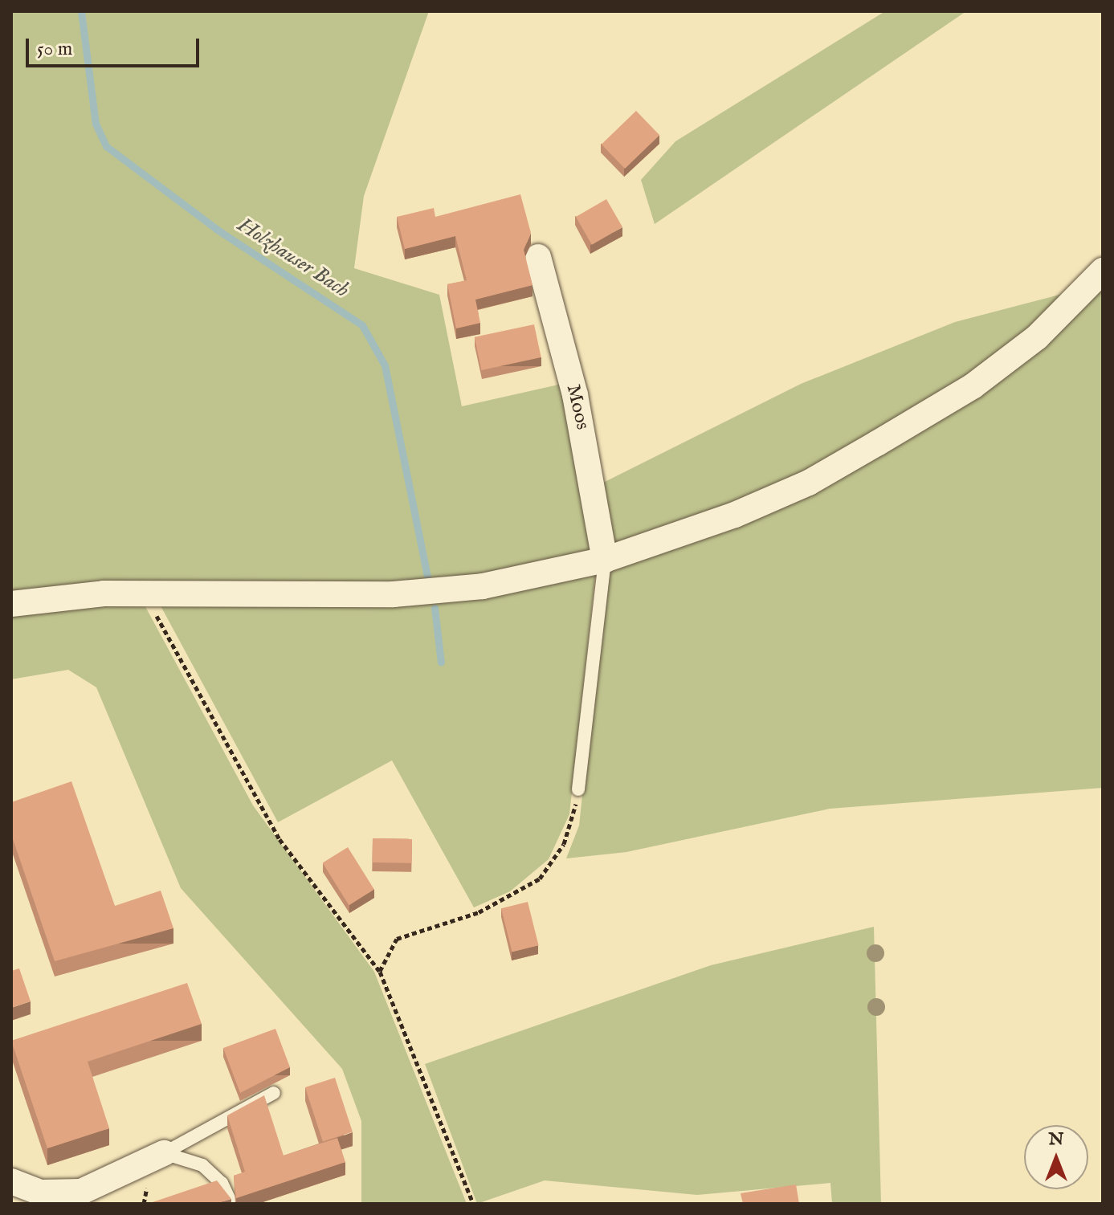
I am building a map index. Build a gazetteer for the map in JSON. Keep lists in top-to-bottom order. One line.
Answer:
{"streets":{"street":["Moos"]},"water":["Holzhauser Bach"],"scale_bar":"50 m","north":"top"}
